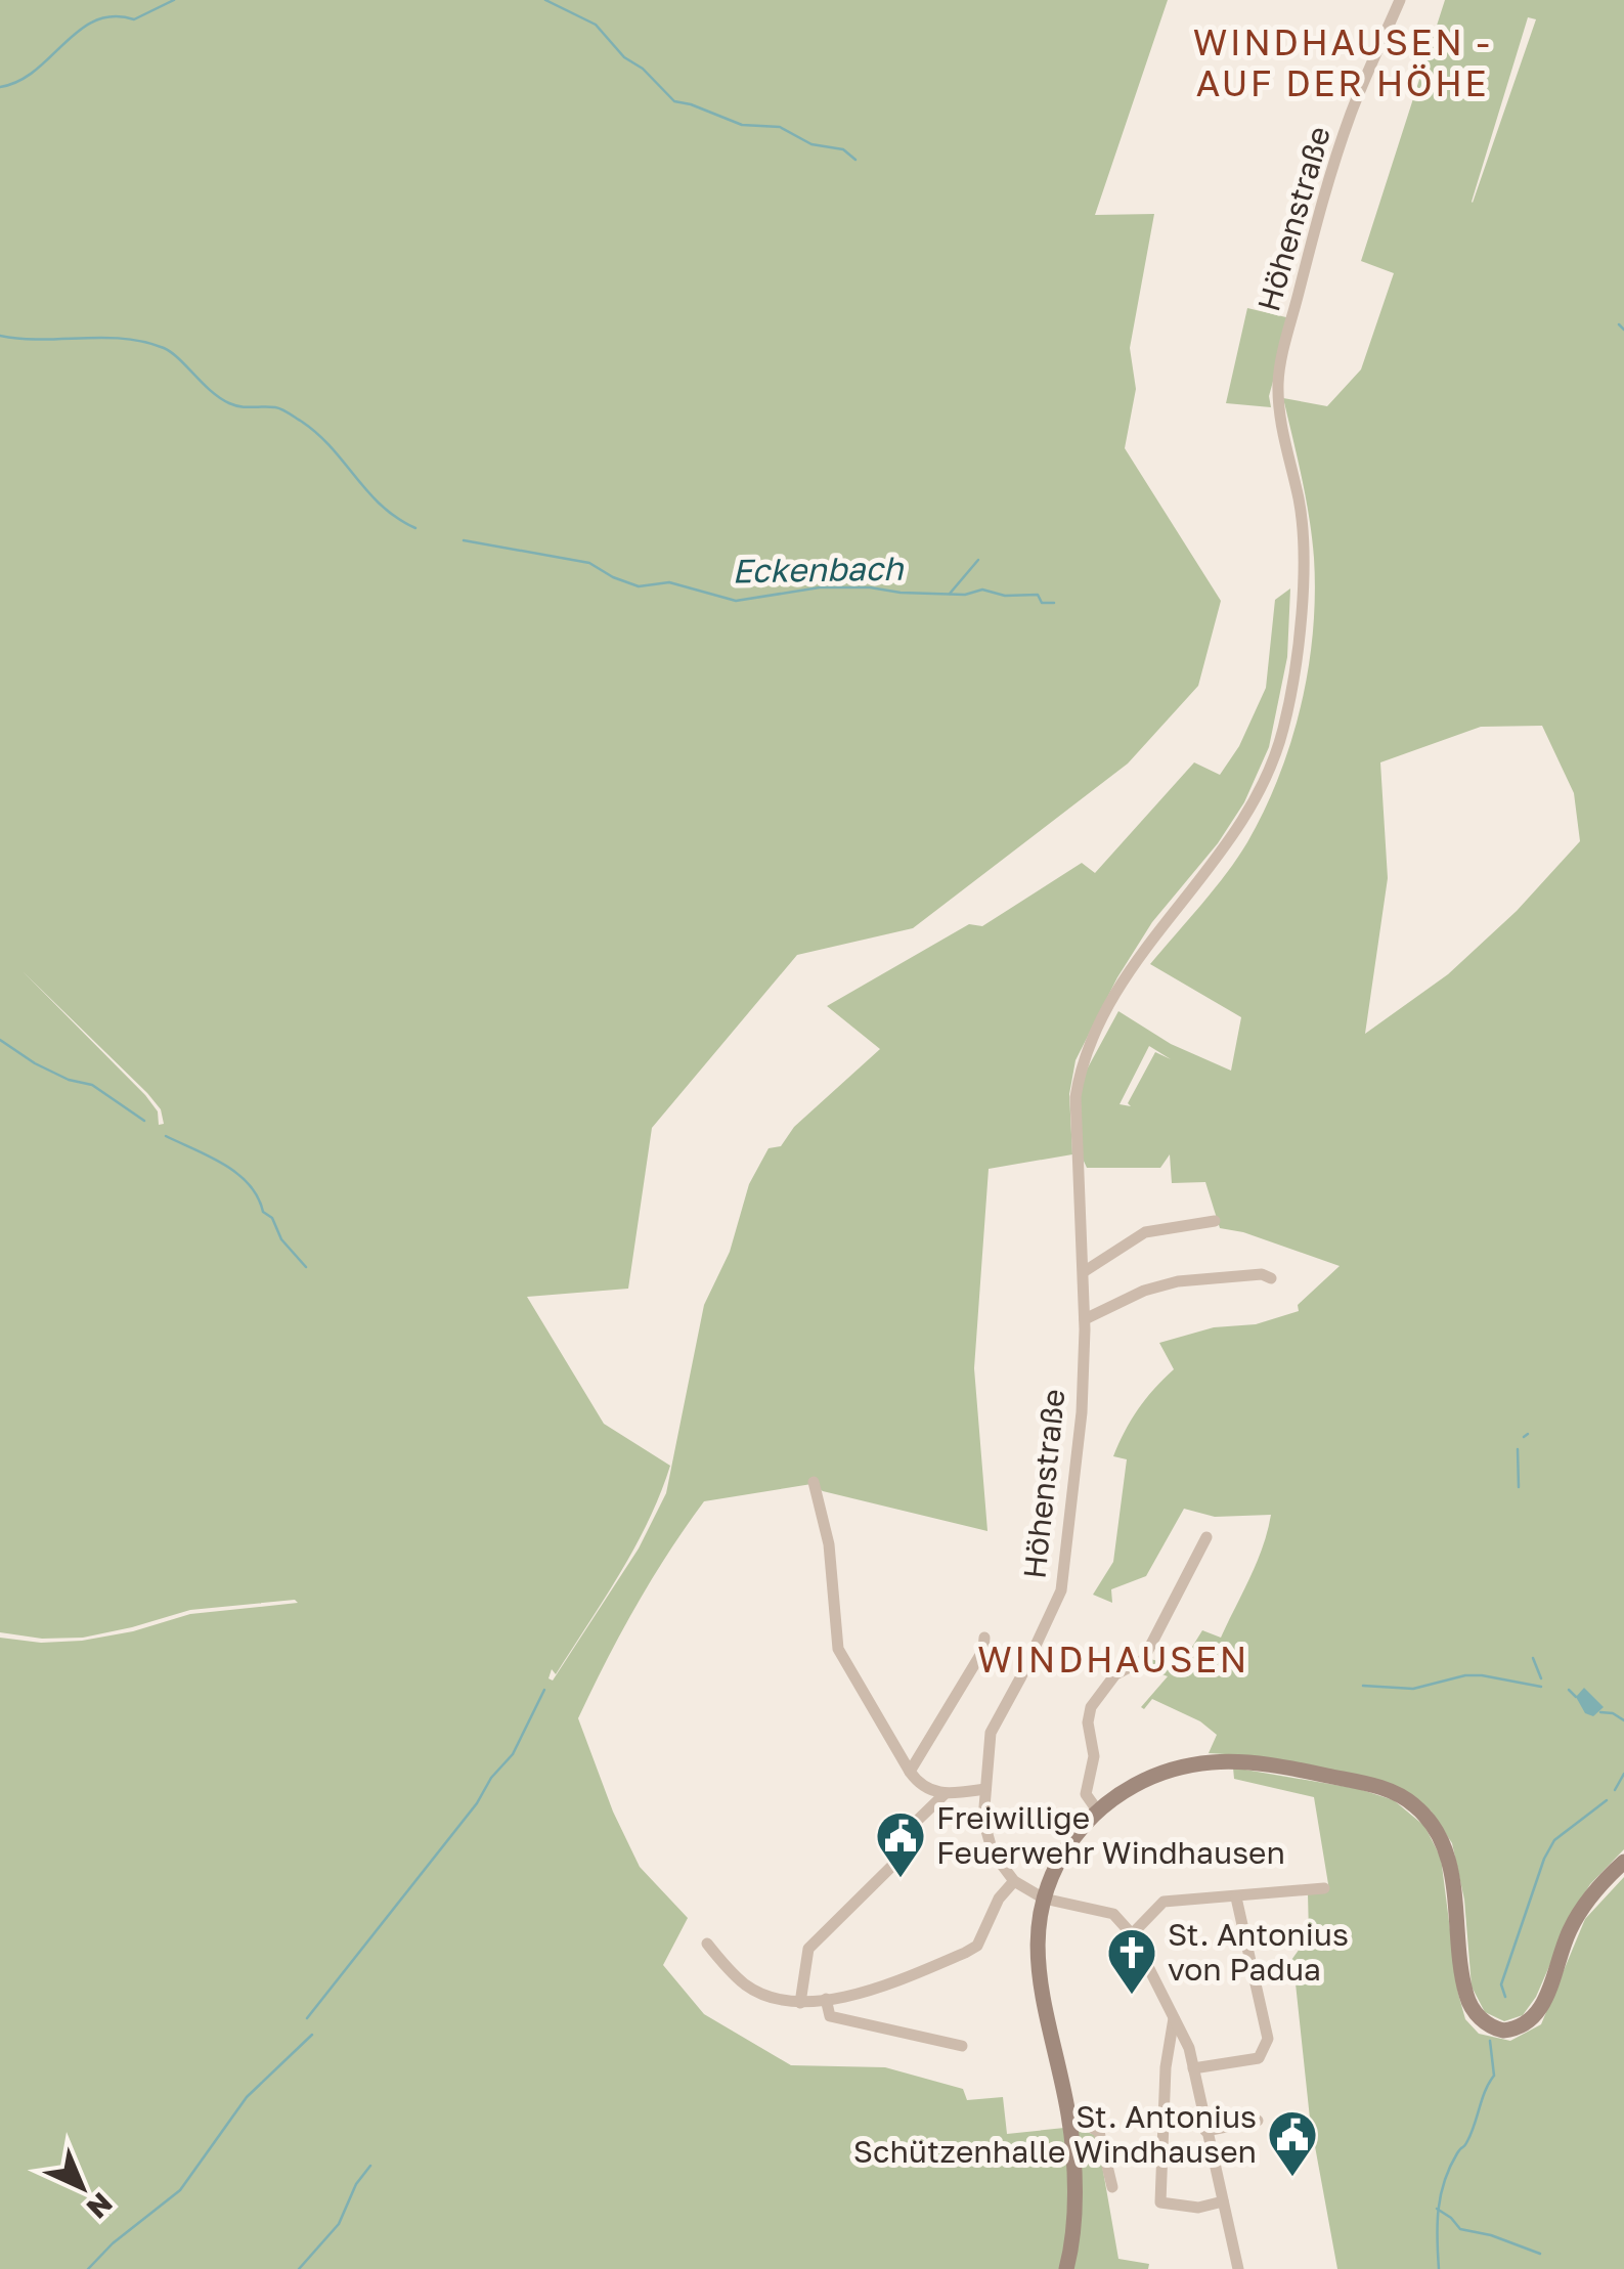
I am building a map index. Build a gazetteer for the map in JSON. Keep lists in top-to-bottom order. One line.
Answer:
{"streets":{"street":["Höhenstraße"]},"districts":["WINDHAUSEN - AUF DER HÖHE","WINDHAUSEN"],"water":["Eckenbach"],"places":{"public building":["Freiwillige Feuerwehr Windhausen","St. Antonius Schützenhalle Windhausen"],"church":["St. Antonius von Padua"]},"north":"bottom right"}
